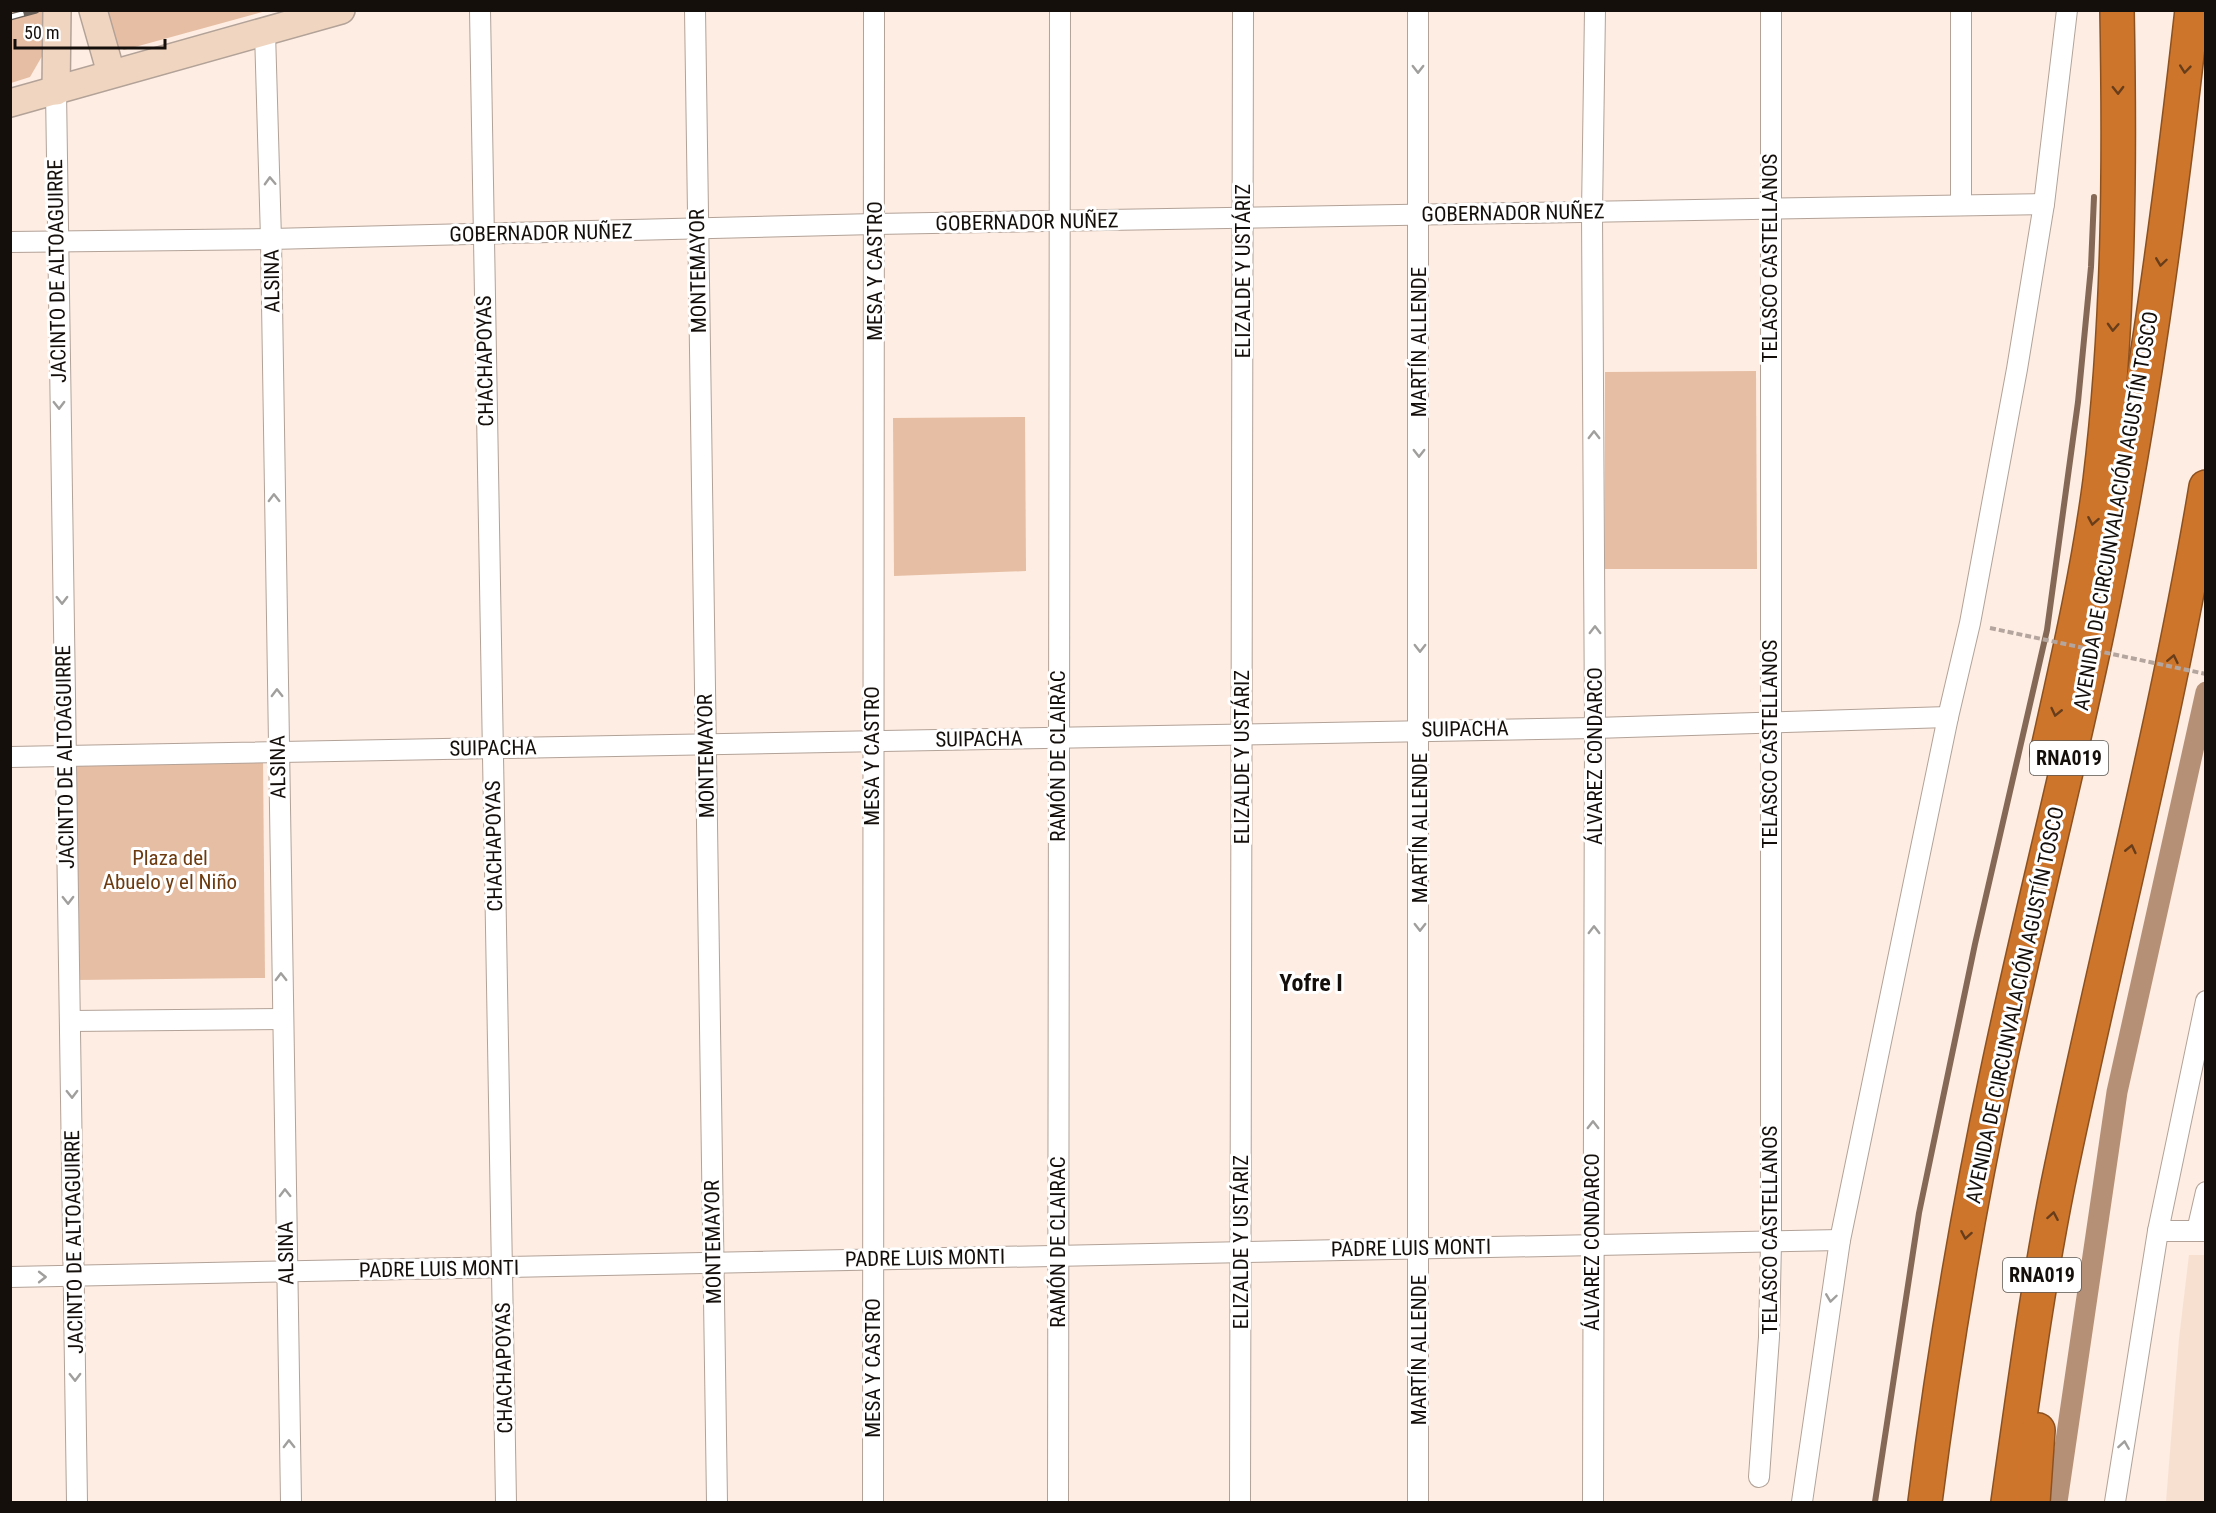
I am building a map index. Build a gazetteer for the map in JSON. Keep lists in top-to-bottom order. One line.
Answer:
{"streets":{"highway":["AVENIDA DE CIRCUNVALACIÓN AGUSTÍN TOSCO","RNA019"],"main road":["JACINTO DE ALTOAGUIRRE"],"street":["GOBERNADOR NUÑEZ","TELASCO CASTELLANOS","MONTEMAYOR","MESA Y CASTRO","ELIZALDE Y USTÁRIZ","ALSINA","MARTÍN ALLENDE","CHACHAPOYAS","SUIPACHA","RAMÓN DE CLAIRAC","ÁLVAREZ CONDARCO","PADRE LUIS MONTI"]},"crossings":[["GOBERNADOR NUÑEZ","TELASCO CASTELLANOS"],["GOBERNADOR NUÑEZ","JACINTO DE ALTOAGUIRRE"],["GOBERNADOR NUÑEZ","MONTEMAYOR"],["GOBERNADOR NUÑEZ","MESA Y CASTRO"],["GOBERNADOR NUÑEZ","ELIZALDE Y USTÁRIZ"],["GOBERNADOR NUÑEZ","ALSINA"],["GOBERNADOR NUÑEZ","MARTÍN ALLENDE"],["GOBERNADOR NUÑEZ","CHACHAPOYAS"],["GOBERNADOR NUÑEZ","RAMÓN DE CLAIRAC"],["GOBERNADOR NUÑEZ","ÁLVAREZ CONDARCO"],["TELASCO CASTELLANOS","SUIPACHA"],["TELASCO CASTELLANOS","PADRE LUIS MONTI"],["JACINTO DE ALTOAGUIRRE","SUIPACHA"],["JACINTO DE ALTOAGUIRRE","PADRE LUIS MONTI"],["MONTEMAYOR","SUIPACHA"],["MONTEMAYOR","PADRE LUIS MONTI"],["MESA Y CASTRO","SUIPACHA"],["MESA Y CASTRO","PADRE LUIS MONTI"],["ELIZALDE Y USTÁRIZ","SUIPACHA"],["ELIZALDE Y USTÁRIZ","PADRE LUIS MONTI"],["ALSINA","SUIPACHA"],["ALSINA","PADRE LUIS MONTI"],["MARTÍN ALLENDE","SUIPACHA"],["MARTÍN ALLENDE","PADRE LUIS MONTI"],["CHACHAPOYAS","SUIPACHA"],["CHACHAPOYAS","PADRE LUIS MONTI"],["SUIPACHA","RAMÓN DE CLAIRAC"],["SUIPACHA","ÁLVAREZ CONDARCO"],["RAMÓN DE CLAIRAC","PADRE LUIS MONTI"],["ÁLVAREZ CONDARCO","PADRE LUIS MONTI"]],"one_way":["JACINTO DE ALTOAGUIRRE","ALSINA","MARTÍN ALLENDE","ÁLVAREZ CONDARCO"],"districts":["Yofre I"],"parks":["Plaza del Abuelo y el Niño"],"scale_bar":"50 m"}
